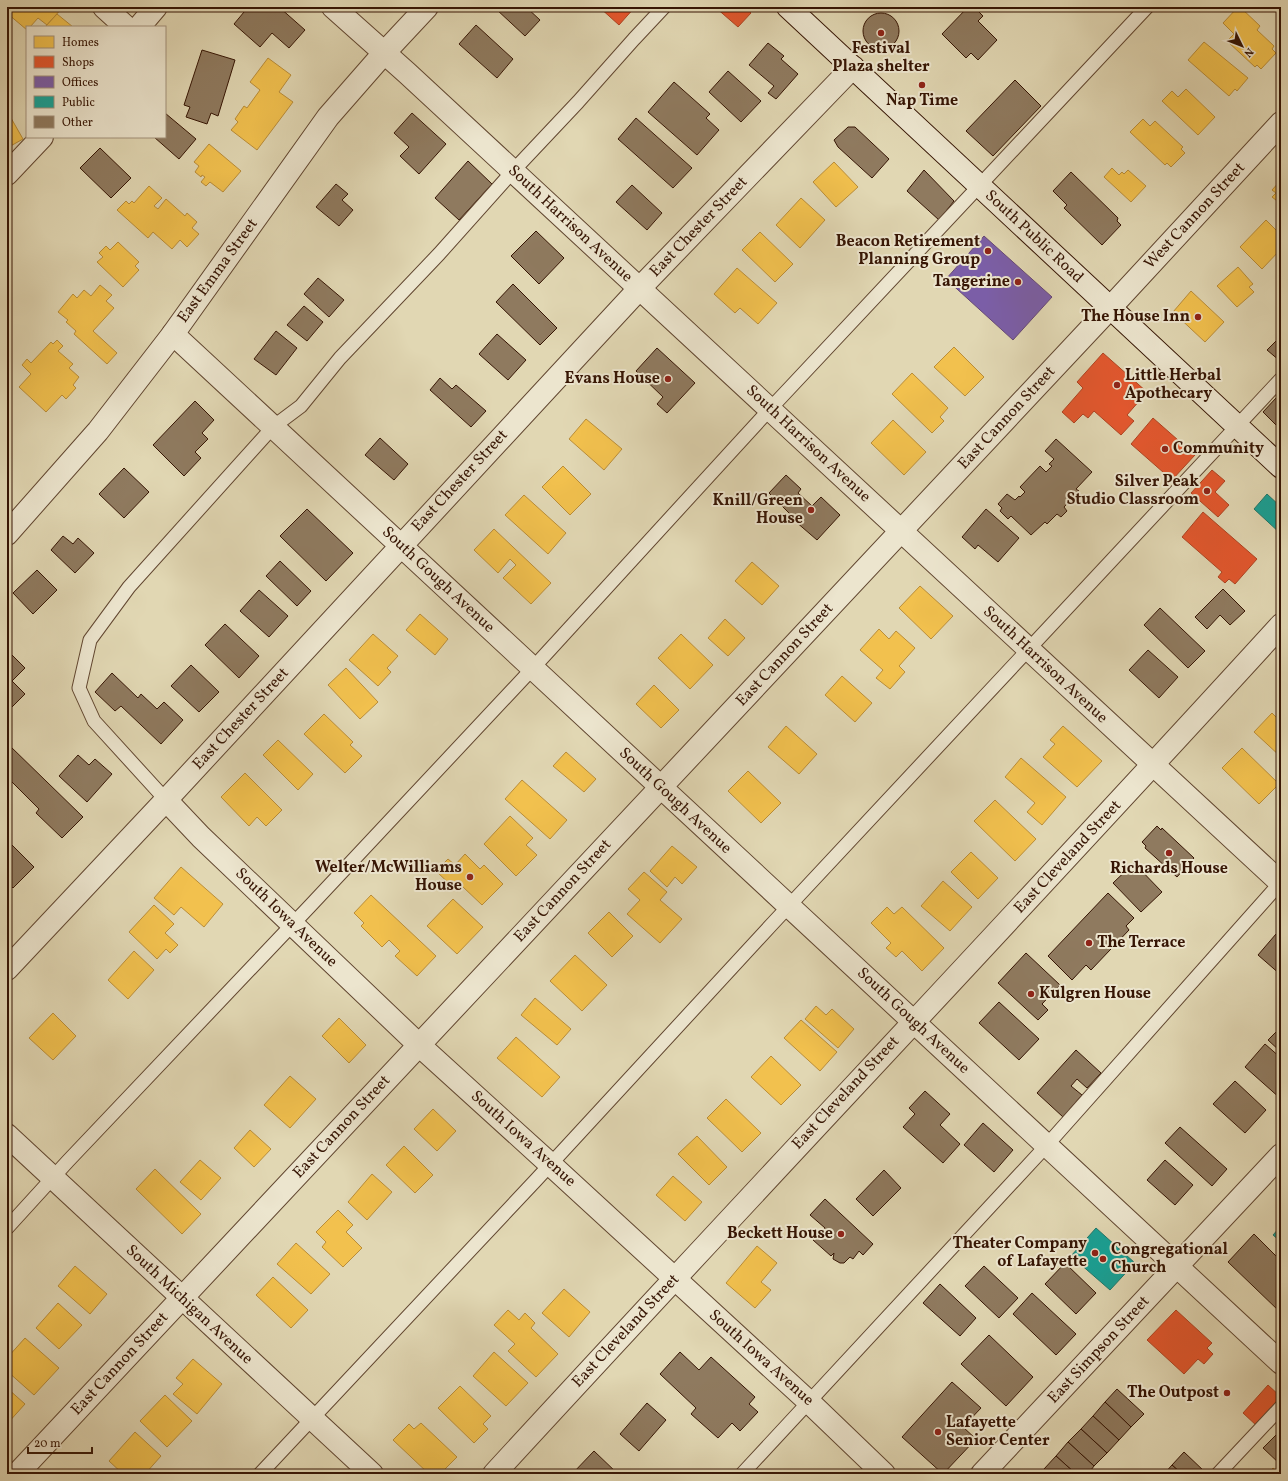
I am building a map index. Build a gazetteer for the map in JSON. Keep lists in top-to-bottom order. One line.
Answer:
{"streets":{"street":["West Cannon Street","South Harrison Avenue","East Chester Street","South Public Road","East Emma Street","East Cannon Street","South Gough Avenue","East Cleveland Street","South Iowa Avenue","South Michigan Avenue","East Simpson Street"]},"crossings":[["West Cannon Street","South Public Road"],["West Cannon Street","East Cannon Street"],["South Harrison Avenue","East Chester Street"],["South Harrison Avenue","East Emma Street"],["South Harrison Avenue","East Cannon Street"],["South Harrison Avenue","East Cleveland Street"],["East Chester Street","South Public Road"],["East Chester Street","South Gough Avenue"],["East Chester Street","South Iowa Avenue"],["South Public Road","East Cannon Street"],["East Emma Street","South Gough Avenue"],["East Cannon Street","South Gough Avenue"],["East Cannon Street","South Iowa Avenue"],["East Cannon Street","South Michigan Avenue"],["South Gough Avenue","East Cleveland Street"],["South Gough Avenue","East Simpson Street"],["East Cleveland Street","South Iowa Avenue"]],"places":["Festival Plaza shelter","Nap Time","Beacon Retirement Planning Group","Tangerine","The House Inn","Evans House","Little Herbal Apothecary","Community","Silver Peak Studio Classroom","Knill/Green House","Richards House","Welter/McWilliams House","The Terrace","Kulgren House","Beckett House","Theater Company of Lafayette","Congregational Church","The Outpost","Lafayette Senior Center"],"legend":["Homes","Shops","Offices","Public","Other"],"scale_bar":"20 m","north":"bottom right"}
